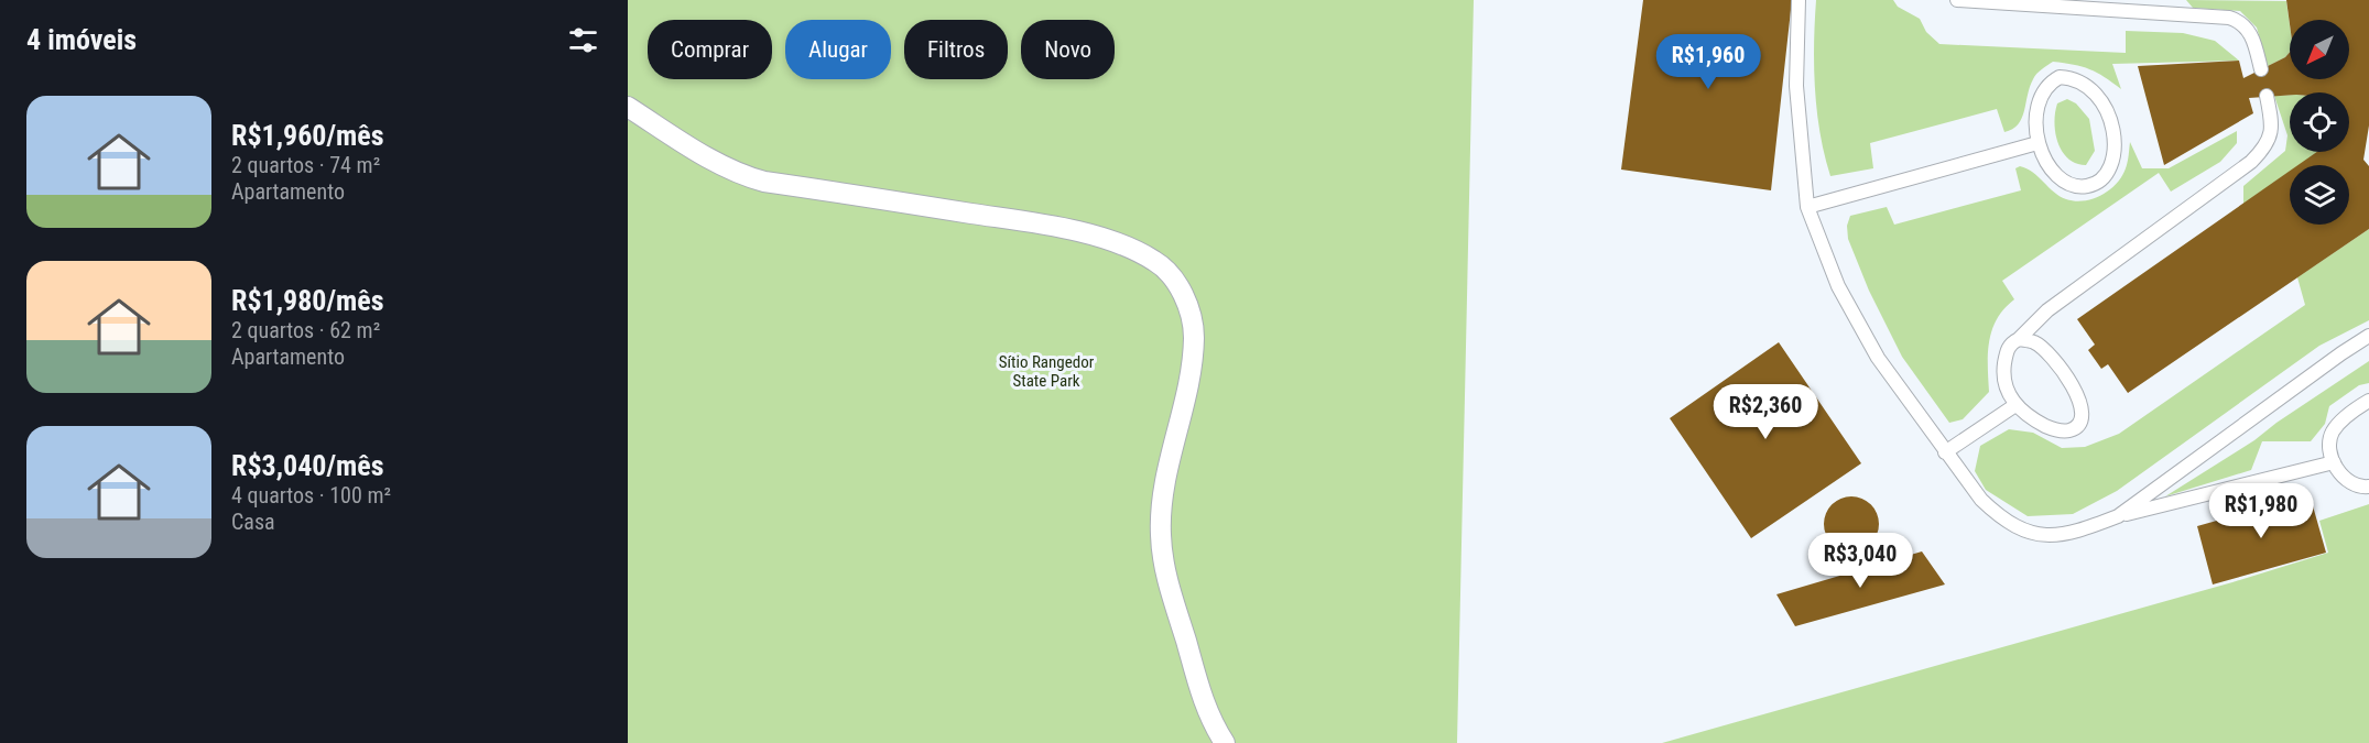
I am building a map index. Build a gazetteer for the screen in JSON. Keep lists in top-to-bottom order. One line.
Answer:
{"parks":["Sítio Rangedor State Park"],"north":"bottom left","page":{"heading":"4 imóveis","chip":["Comprar","Alugar","Filtros","Novo"],"price":["R$1,960","R$2,360","R$1,980","R$3,040"],"list":[{"name":"R$1,960/mês","note":"2 quartos · 74 m² · Apartamento"},{"name":"R$1,980/mês","note":"2 quartos · 62 m² · Apartamento"},{"name":"R$3,040/mês","note":"4 quartos · 100 m² · Casa"}]}}
